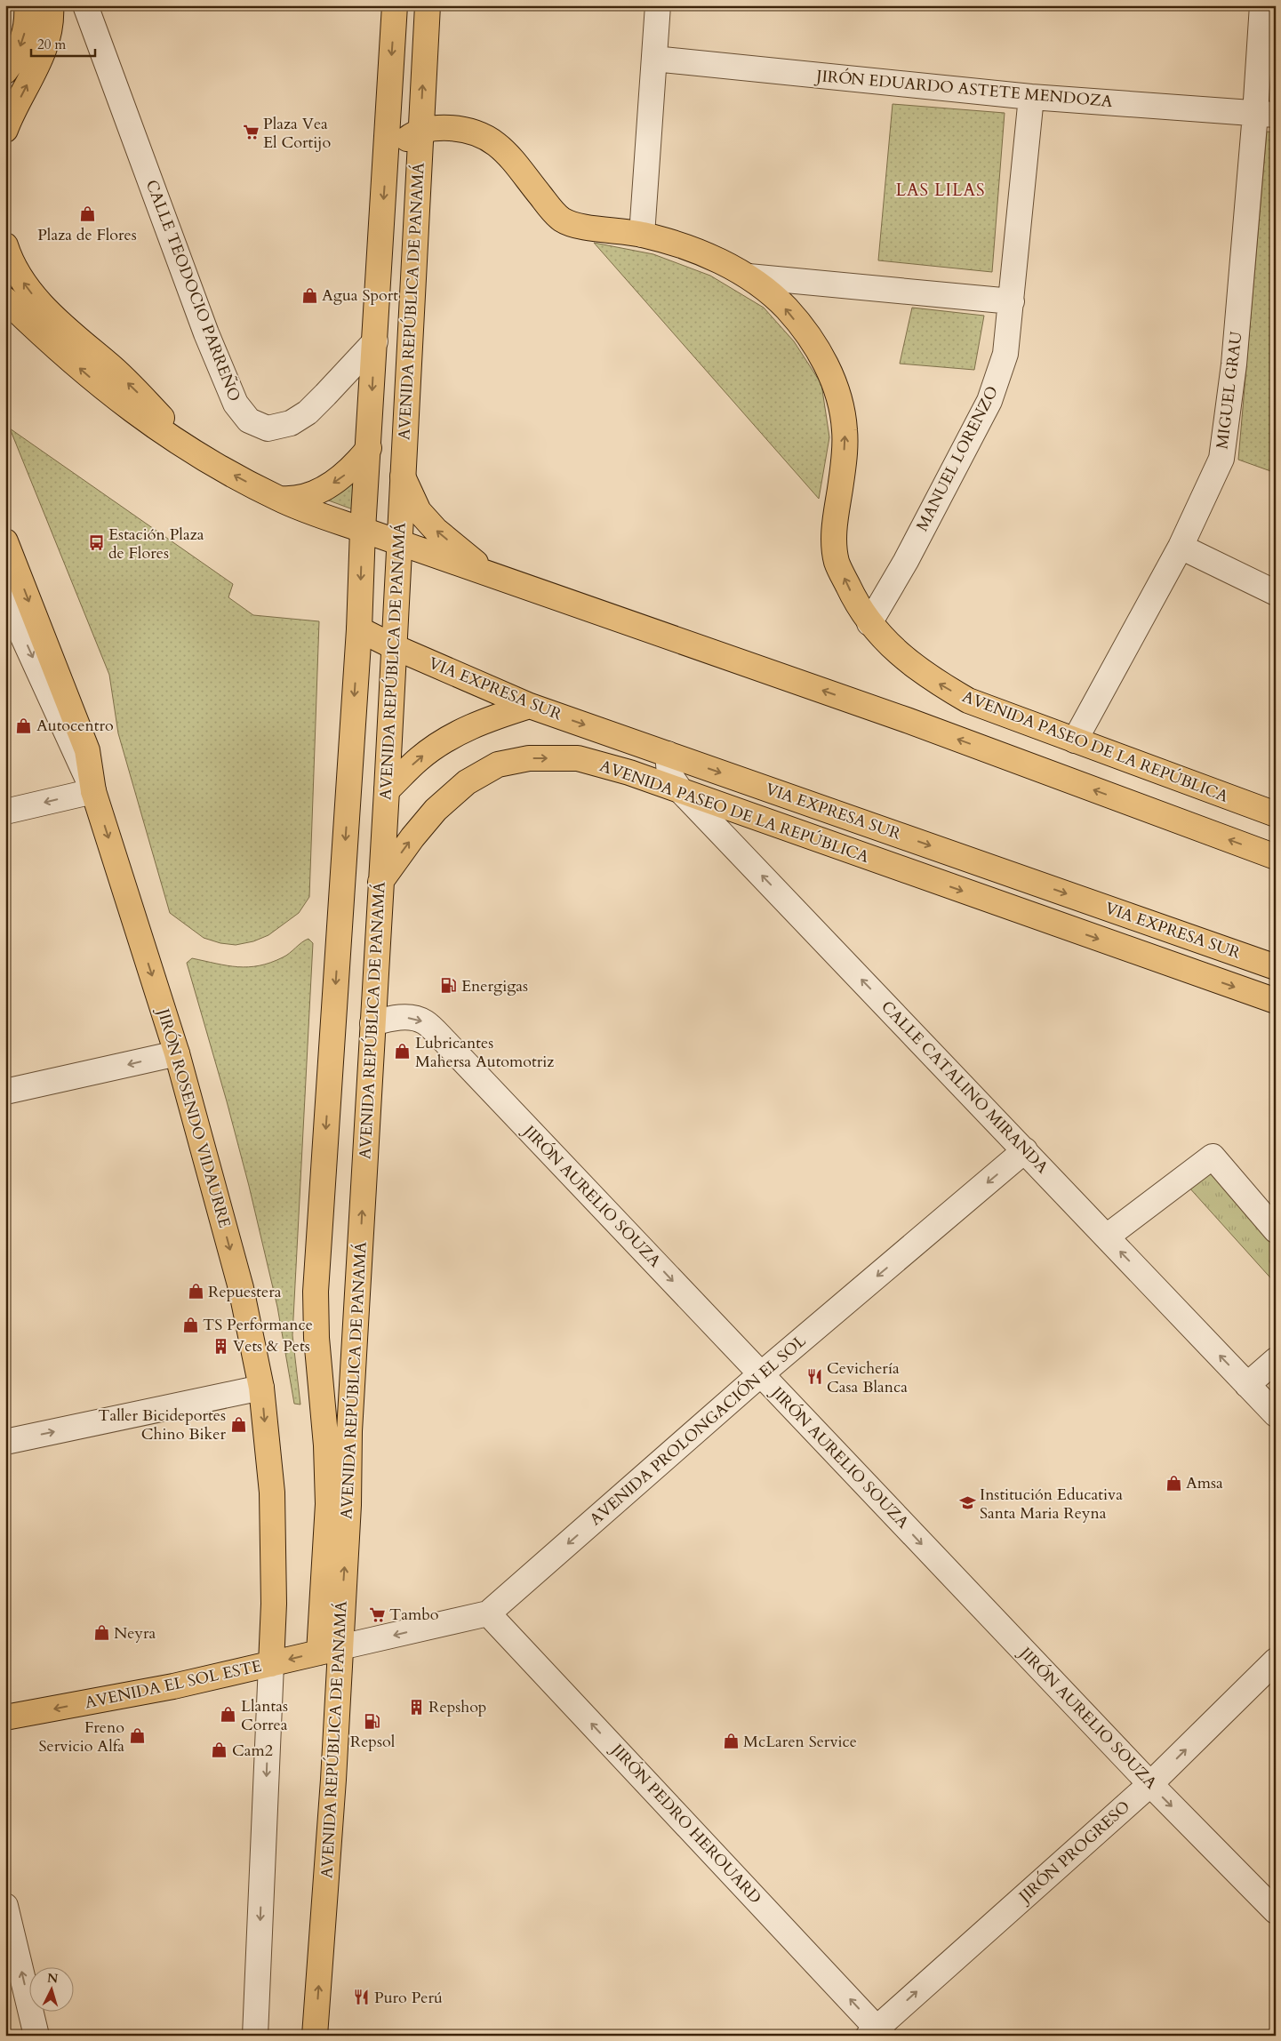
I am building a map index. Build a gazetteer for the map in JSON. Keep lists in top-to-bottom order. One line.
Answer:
{"streets":{"main road":["AVENIDA REPÚBLICA DE PANAMÁ","VIA EXPRESA SUR","AVENIDA PASEO DE LA REPÚBLICA","JIRÓN ROSENDO VIDAURRE","AVENIDA EL SOL ESTE"],"street":["JIRÓN EDUARDO ASTETE MENDOZA","CALLE TEODOCIO PARREÑO","MIGUEL GRAU","MANUEL LORENZO","CALLE CATALINO MIRANDA","JIRÓN AURELIO SOUZA","AVENIDA PROLONGACIÓN EL SOL","JIRÓN PEDRO HEROUARD","JIRÓN PROGRESO"]},"crossings":[["JIRÓN EDUARDO ASTETE MENDOZA","MIGUEL GRAU"],["JIRÓN EDUARDO ASTETE MENDOZA","MANUEL LORENZO"],["CALLE TEODOCIO PARREÑO","AVENIDA REPÚBLICA DE PANAMÁ"],["AVENIDA REPÚBLICA DE PANAMÁ","VIA EXPRESA SUR"],["AVENIDA REPÚBLICA DE PANAMÁ","AVENIDA PASEO DE LA REPÚBLICA"],["AVENIDA REPÚBLICA DE PANAMÁ","JIRÓN AURELIO SOUZA"],["AVENIDA REPÚBLICA DE PANAMÁ","AVENIDA PROLONGACIÓN EL SOL"],["AVENIDA REPÚBLICA DE PANAMÁ","AVENIDA EL SOL ESTE"],["MIGUEL GRAU","AVENIDA PASEO DE LA REPÚBLICA"],["MANUEL LORENZO","AVENIDA PASEO DE LA REPÚBLICA"],["VIA EXPRESA SUR","CALLE CATALINO MIRANDA"],["AVENIDA PASEO DE LA REPÚBLICA","CALLE CATALINO MIRANDA"],["CALLE CATALINO MIRANDA","AVENIDA PROLONGACIÓN EL SOL"],["JIRÓN ROSENDO VIDAURRE","AVENIDA EL SOL ESTE"],["JIRÓN AURELIO SOUZA","AVENIDA PROLONGACIÓN EL SOL"],["JIRÓN AURELIO SOUZA","JIRÓN PROGRESO"],["AVENIDA PROLONGACIÓN EL SOL","AVENIDA EL SOL ESTE"],["AVENIDA PROLONGACIÓN EL SOL","JIRÓN PEDRO HEROUARD"],["JIRÓN PEDRO HEROUARD","JIRÓN PROGRESO"]],"one_way":["CALLE CATALINO MIRANDA","JIRÓN ROSENDO VIDAURRE","JIRÓN AURELIO SOUZA","AVENIDA PROLONGACIÓN EL SOL","AVENIDA EL SOL ESTE","JIRÓN PEDRO HEROUARD","JIRÓN PROGRESO"],"districts":["LAS LILAS"],"places":{"supermarket":["Plaza Vea El Cortijo","Tambo"],"shop":["Plaza de Flores","Agua Sport","Autocentro","Lubricantes Mahersa Automotriz","Repuestera","TS Performance","Taller Bicideportes Chino Biker","Amsa","Neyra","Llantas Correa","Freno Servicio Alfa","McLaren Service","Cam2"],"bus stop":["Estación Plaza de Flores"],"fuel station":["Energigas","Repsol"],"building":["Vets & Pets","Repshop"],"restaurant":["Cevichería Casa Blanca","Puro Perú"],"school or university":["Institución Educativa Santa Maria Reyna"]},"scale_bar":"20 m","north":"top"}
